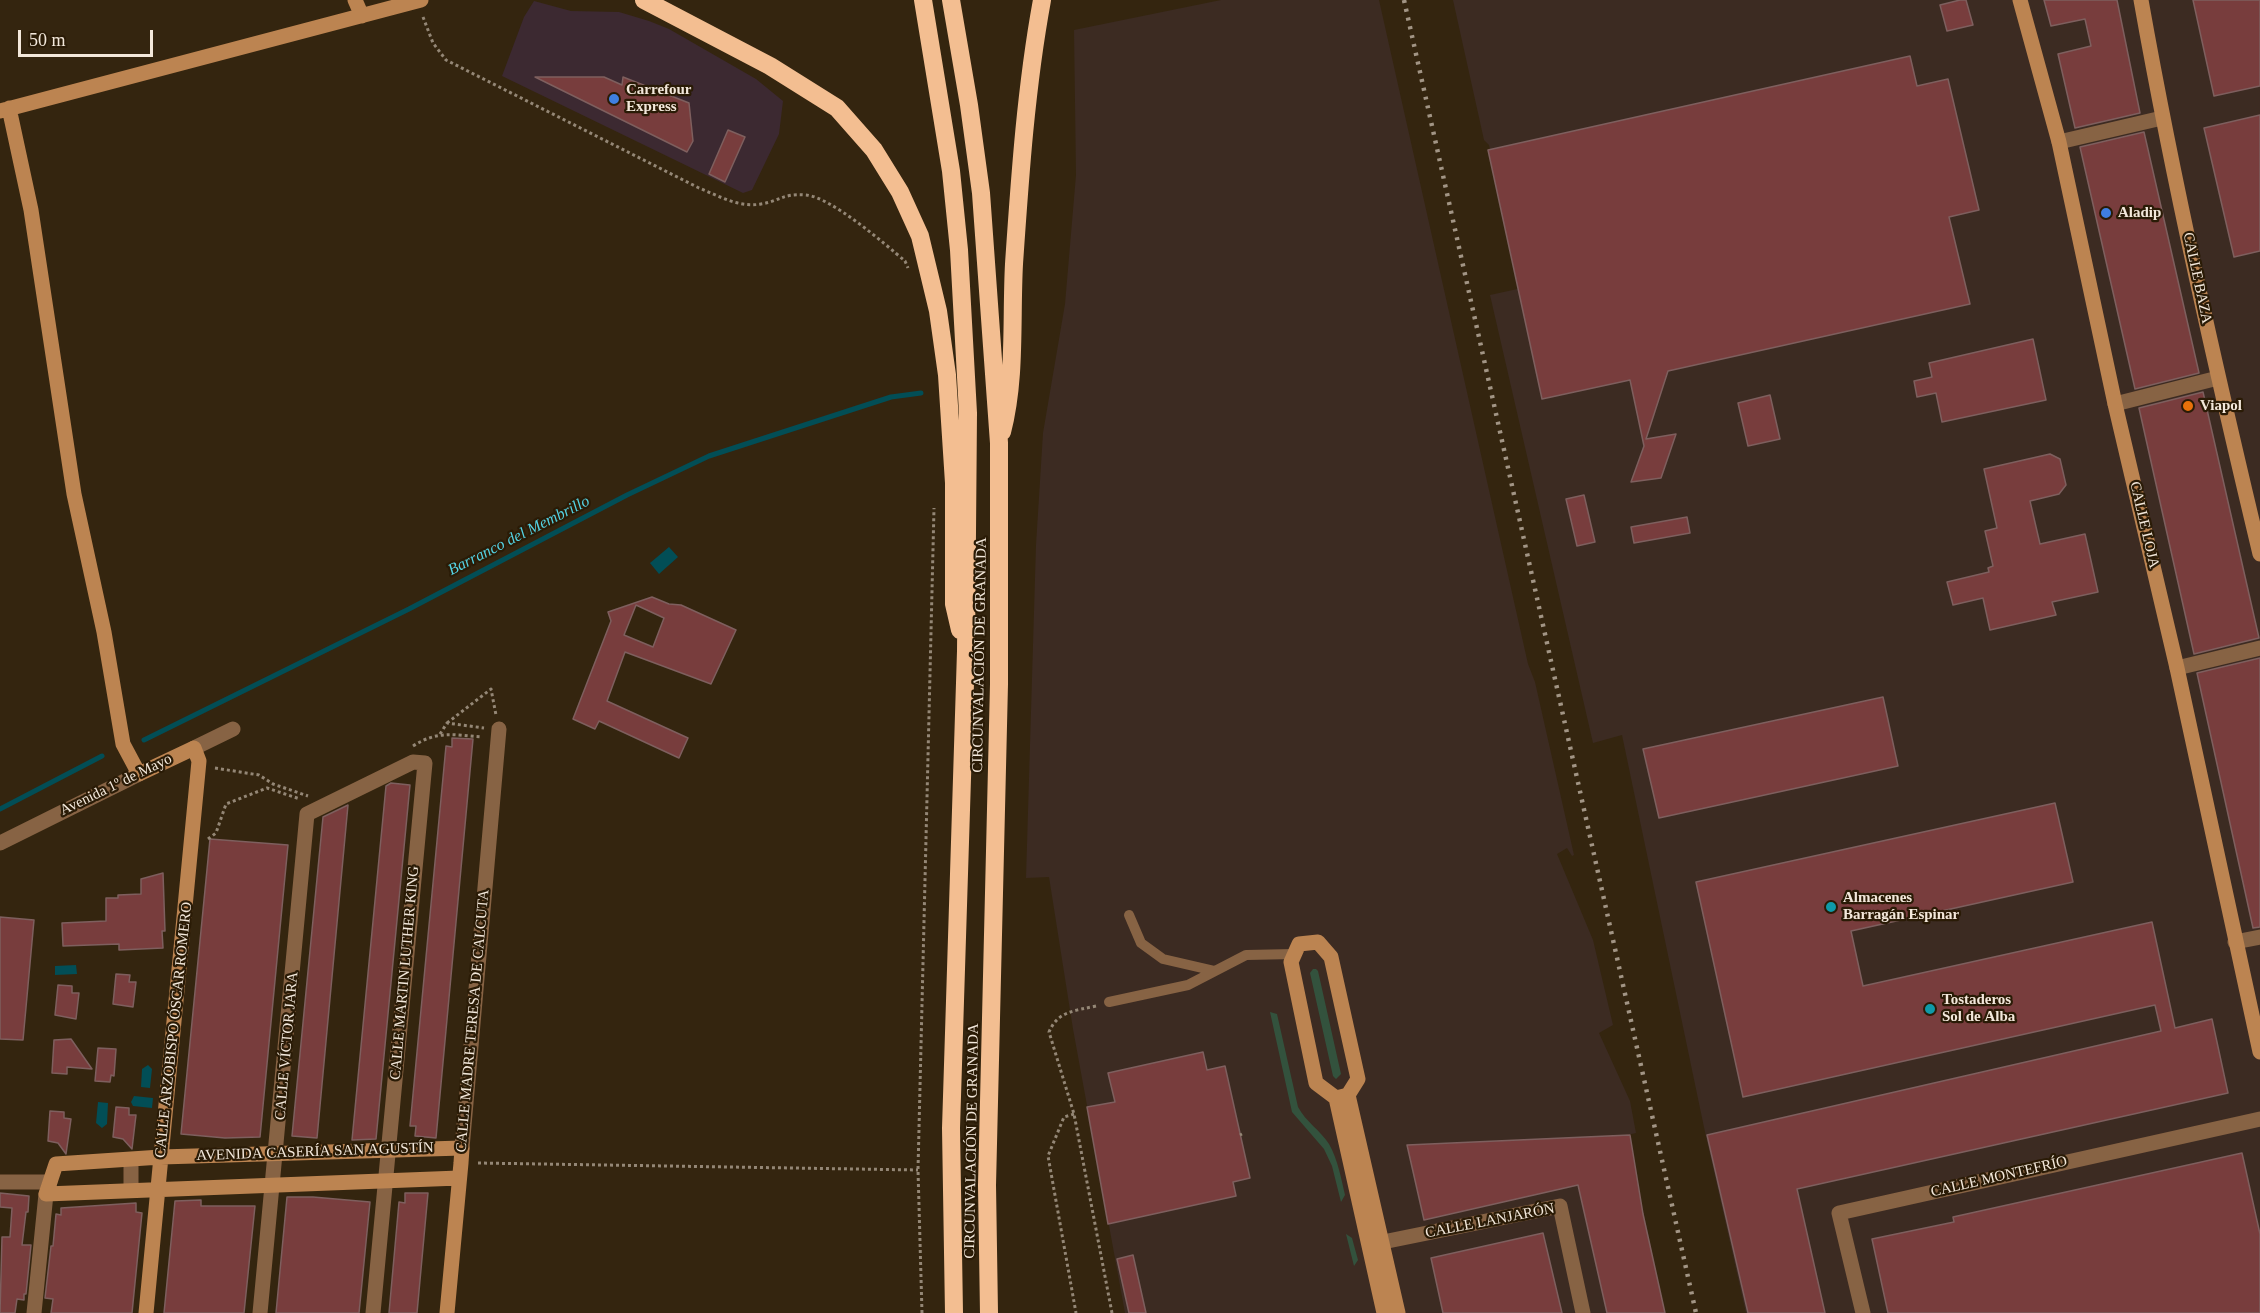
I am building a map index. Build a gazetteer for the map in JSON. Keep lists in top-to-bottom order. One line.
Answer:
{"streets":{"highway":["CIRCUNVALACIÓN DE GRANADA"],"street":["CALLE BAZA","CALLE LOJA","Avenida 1º de Mayo","CALLE MARTIN LUTHER KING","CALLE MADRE TERESA DE CALCUTA","CALLE ARZOBISPO ÓSCAR ROMERO","CALLE VÍCTOR JARA","AVENIDA CASERÍA SAN AGUSTÍN","CALLE MONTEFRÍO","CALLE LANJARÓN"]},"crossings":[["Avenida 1º de Mayo","CALLE ARZOBISPO ÓSCAR ROMERO"],["CALLE MARTIN LUTHER KING","CALLE VÍCTOR JARA"],["CALLE MARTIN LUTHER KING","AVENIDA CASERÍA SAN AGUSTÍN"],["CALLE MADRE TERESA DE CALCUTA","AVENIDA CASERÍA SAN AGUSTÍN"],["CALLE ARZOBISPO ÓSCAR ROMERO","AVENIDA CASERÍA SAN AGUSTÍN"],["CALLE VÍCTOR JARA","AVENIDA CASERÍA SAN AGUSTÍN"]],"water":["Barranco del Membrillo"],"places":["Carrefour Express","Aladip","Viapol","Almacenes Barragán Espinar","Tostaderos Sol de Alba"],"scale_bar":"50 m"}
